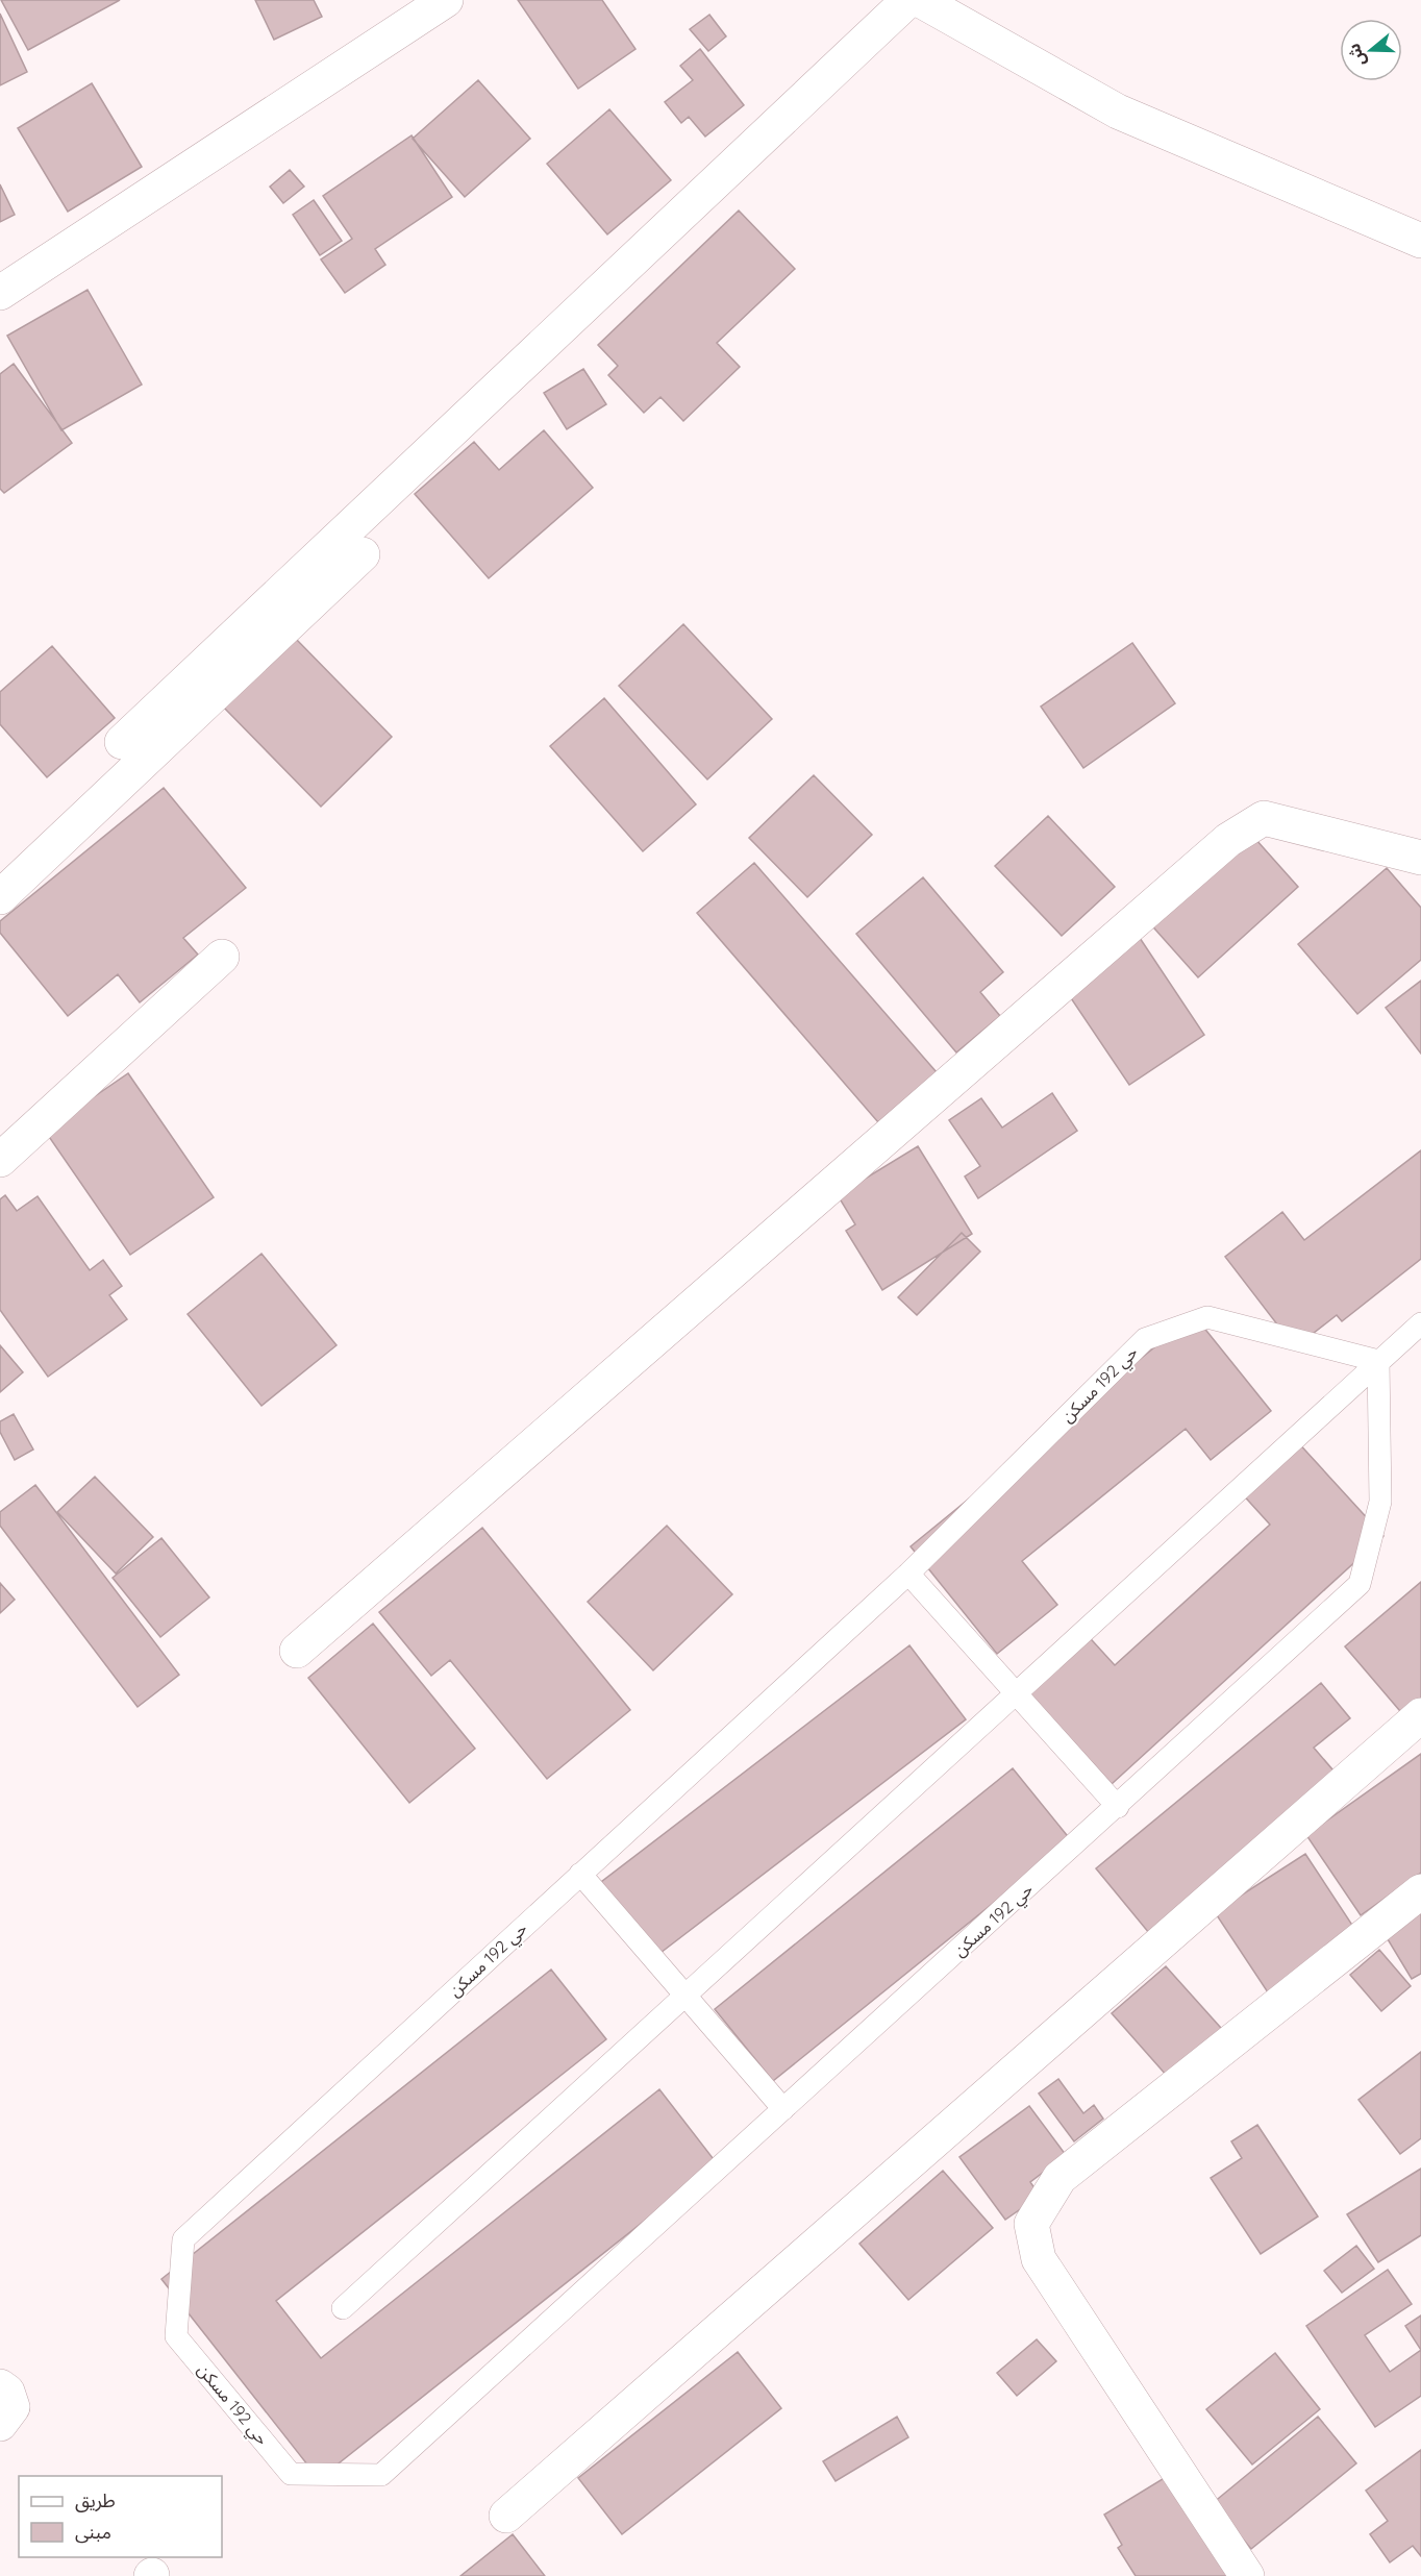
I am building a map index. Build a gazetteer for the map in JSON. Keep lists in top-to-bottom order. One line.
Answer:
{"streets":{"lane":["حي 192 مسكن"]},"legend":["طريق","مبنى"],"north":"left"}
